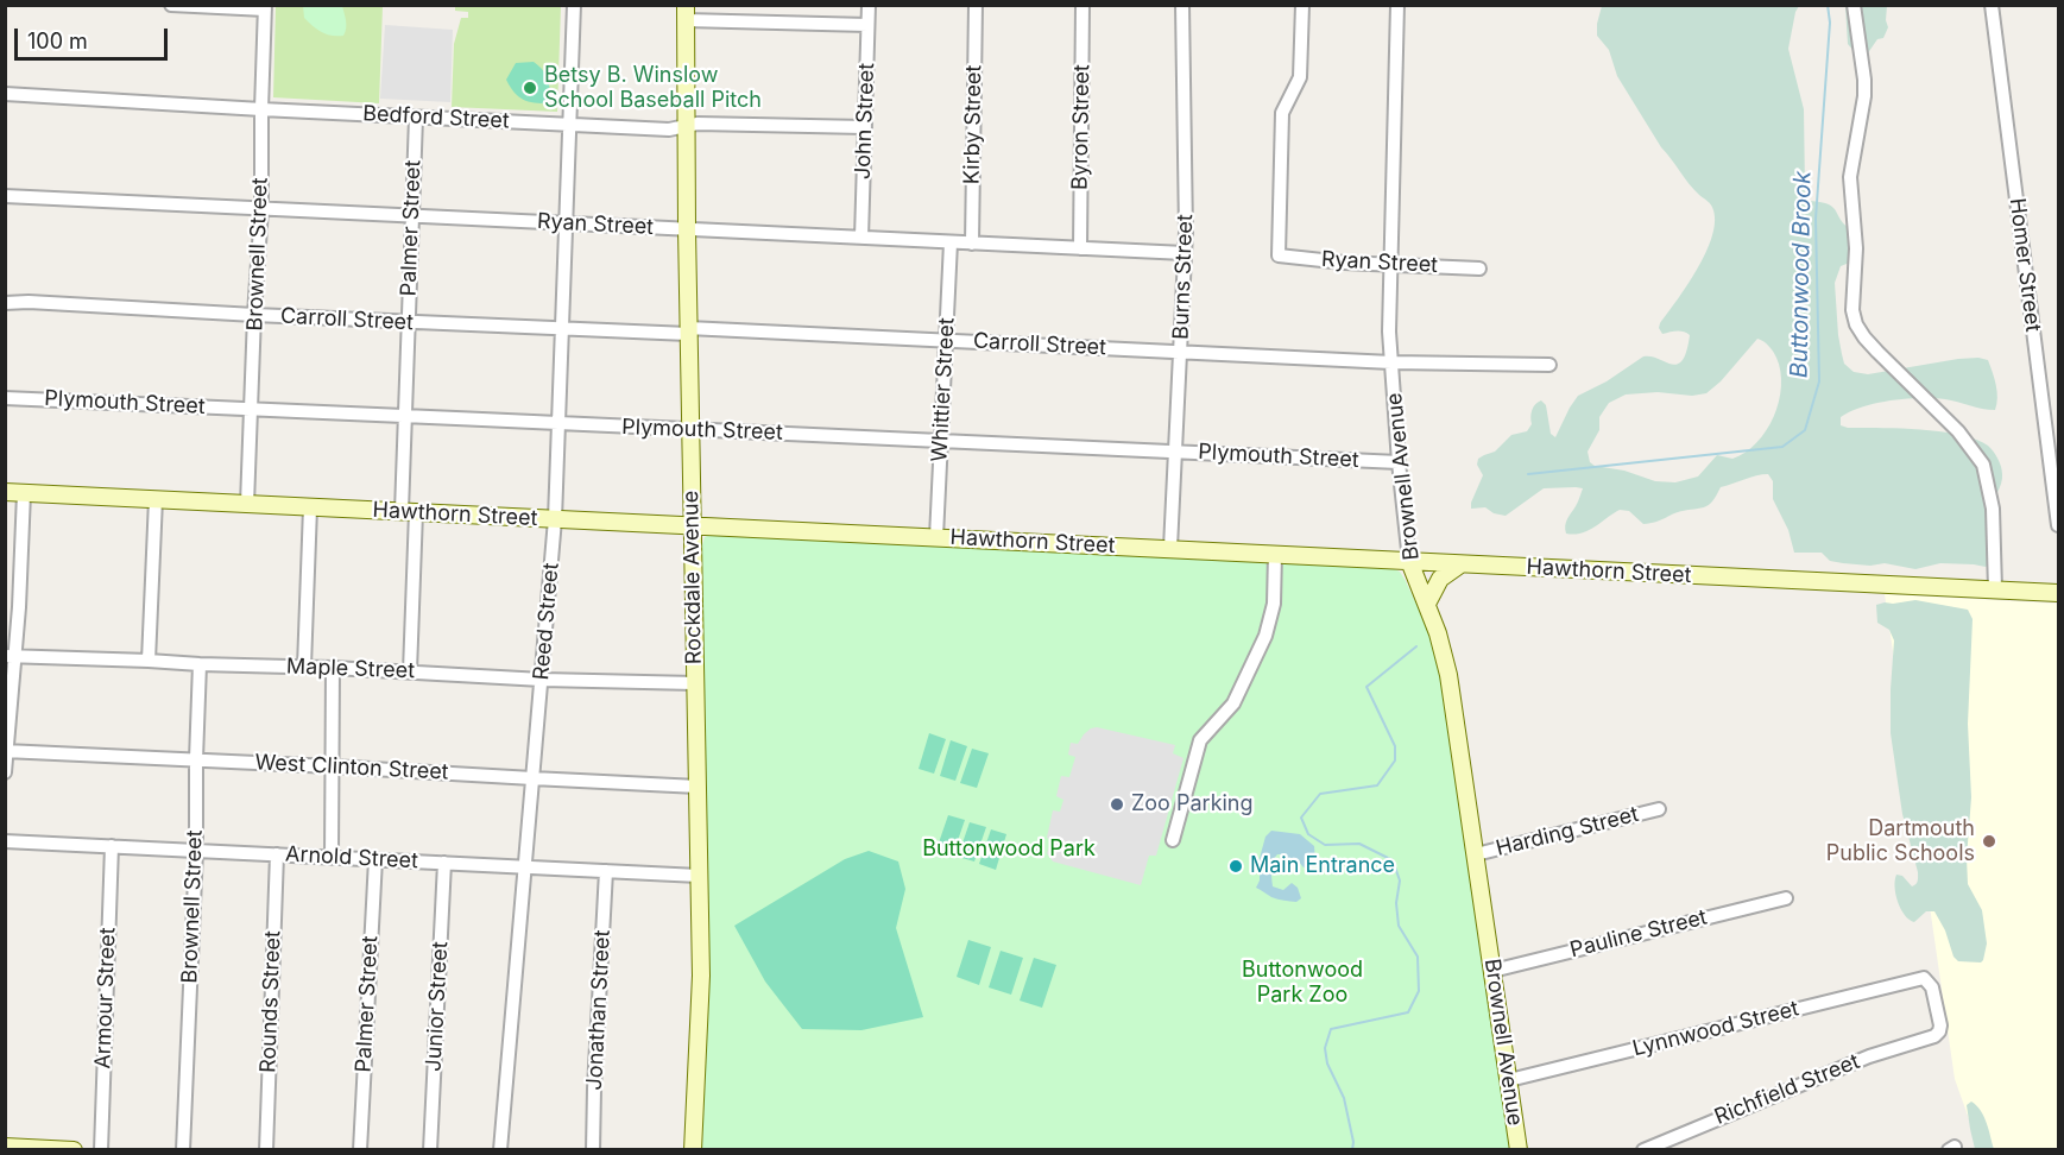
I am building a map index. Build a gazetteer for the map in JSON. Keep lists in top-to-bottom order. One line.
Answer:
{"streets":{"main road":["Brownell Avenue","Hawthorn Street","Rockdale Avenue"],"street":["Bedford Street","John Street","Kirby Street","Byron Street","Ryan Street","Palmer Street","Brownell Street","Homer Street","Burns Street","Carroll Street","Whittier Street","Plymouth Street","Reed Street","Maple Street","West Clinton Street","Harding Street","Arnold Street","Pauline Street","Armour Street","Rounds Street","Junior Street","Jonathan Street","Lynnwood Street","Richfield Street"]},"crossings":[["Bedford Street","John Street"],["Bedford Street","Palmer Street"],["Bedford Street","Brownell Street"],["Bedford Street","Rockdale Avenue"],["Bedford Street","Reed Street"],["John Street","Ryan Street"],["Kirby Street","Ryan Street"],["Byron Street","Ryan Street"],["Ryan Street","Palmer Street"],["Ryan Street","Brownell Street"],["Ryan Street","Burns Street"],["Ryan Street","Whittier Street"],["Ryan Street","Brownell Avenue"],["Ryan Street","Rockdale Avenue"],["Ryan Street","Reed Street"],["Palmer Street","Carroll Street"],["Palmer Street","Plymouth Street"],["Palmer Street","Hawthorn Street"],["Palmer Street","Maple Street"],["Palmer Street","Arnold Street"],["Brownell Street","Carroll Street"],["Brownell Street","Plymouth Street"],["Brownell Street","Hawthorn Street"],["Brownell Street","Maple Street"],["Brownell Street","West Clinton Street"],["Brownell Street","Arnold Street"],["Burns Street","Carroll Street"],["Burns Street","Plymouth Street"],["Burns Street","Hawthorn Street"],["Carroll Street","Whittier Street"],["Carroll Street","Brownell Avenue"],["Carroll Street","Rockdale Avenue"],["Carroll Street","Reed Street"],["Whittier Street","Plymouth Street"],["Whittier Street","Hawthorn Street"],["Plymouth Street","Brownell Avenue"],["Plymouth Street","Rockdale Avenue"],["Plymouth Street","Reed Street"],["Brownell Avenue","Hawthorn Street"],["Brownell Avenue","Harding Street"],["Brownell Avenue","Pauline Street"],["Brownell Avenue","Lynnwood Street"],["Hawthorn Street","Rockdale Avenue"],["Hawthorn Street","Reed Street"],["Rockdale Avenue","Maple Street"],["Rockdale Avenue","West Clinton Street"],["Rockdale Avenue","Arnold Street"],["Reed Street","Maple Street"],["Reed Street","West Clinton Street"],["Reed Street","Arnold Street"],["Arnold Street","Armour Street"],["Arnold Street","Rounds Street"],["Arnold Street","Junior Street"],["Arnold Street","Jonathan Street"],["Lynnwood Street","Richfield Street"]],"water":["Buttonwood Brook"],"parks":["Buttonwood Park","Buttonwood Park Zoo"],"places":["Betsy B. Winslow School Baseball Pitch","Zoo Parking","Dartmouth Public Schools","Main Entrance"],"scale_bar":"100 m"}
